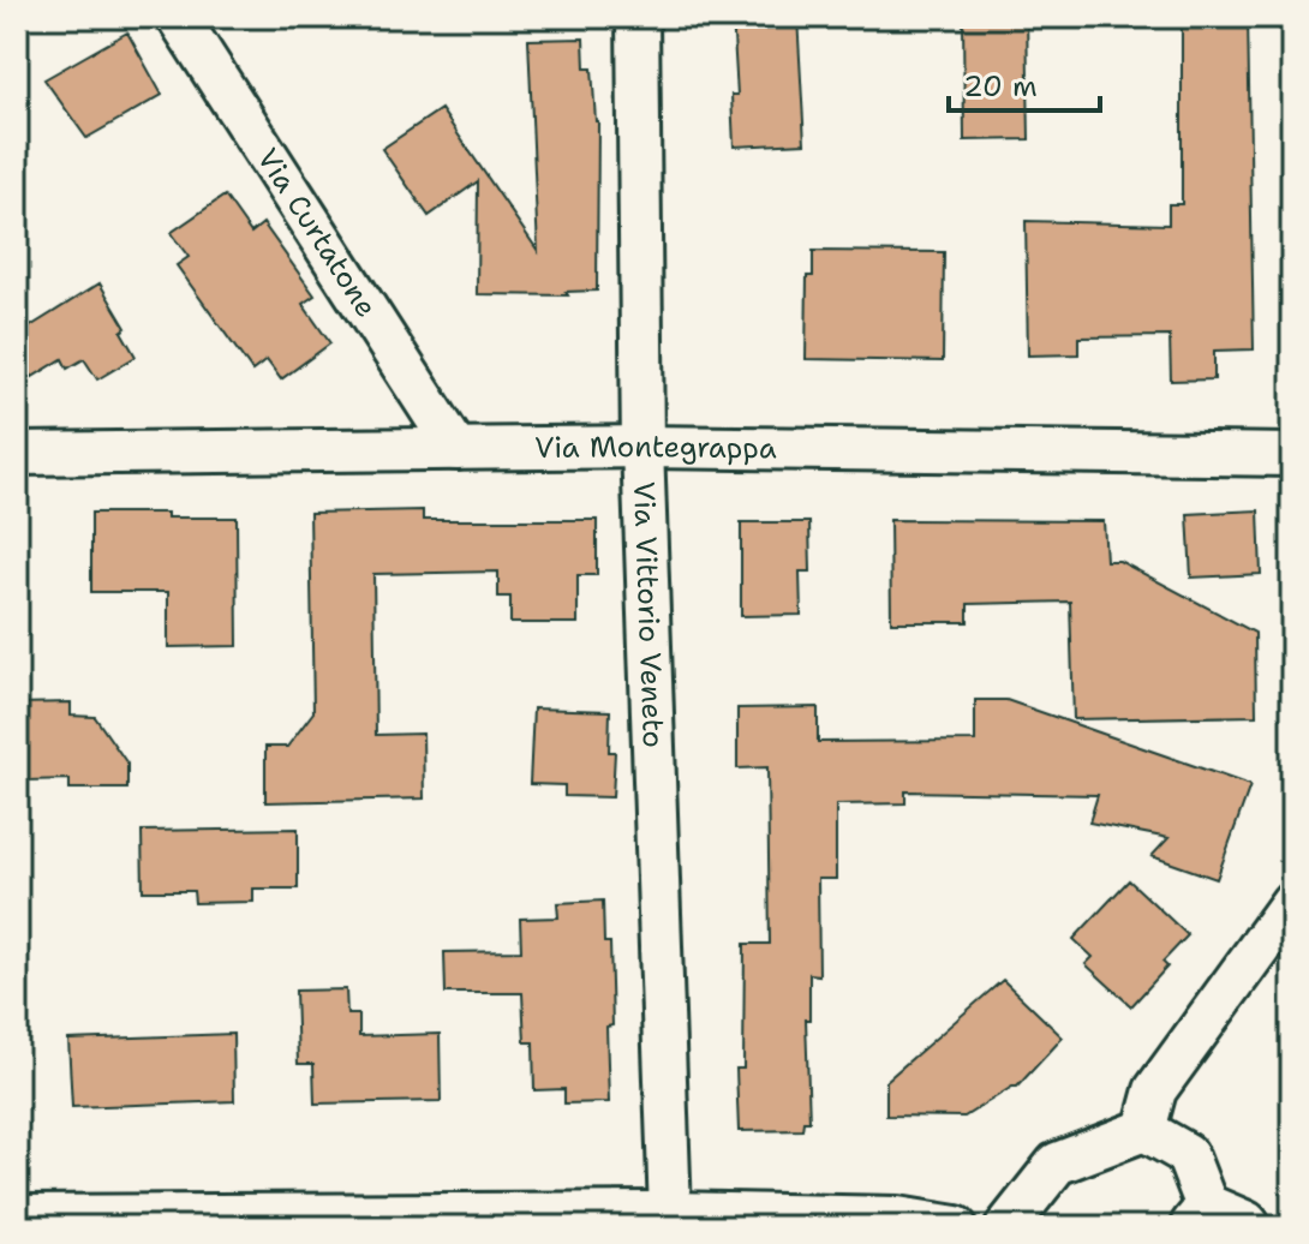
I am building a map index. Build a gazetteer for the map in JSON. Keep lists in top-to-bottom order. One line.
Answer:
{"streets":{"street":["Via Curtatone","Via Montegrappa","Via Vittorio Veneto"]},"crossings":[["Via Curtatone","Via Montegrappa"],["Via Montegrappa","Via Vittorio Veneto"]],"scale_bar":"20 m"}
